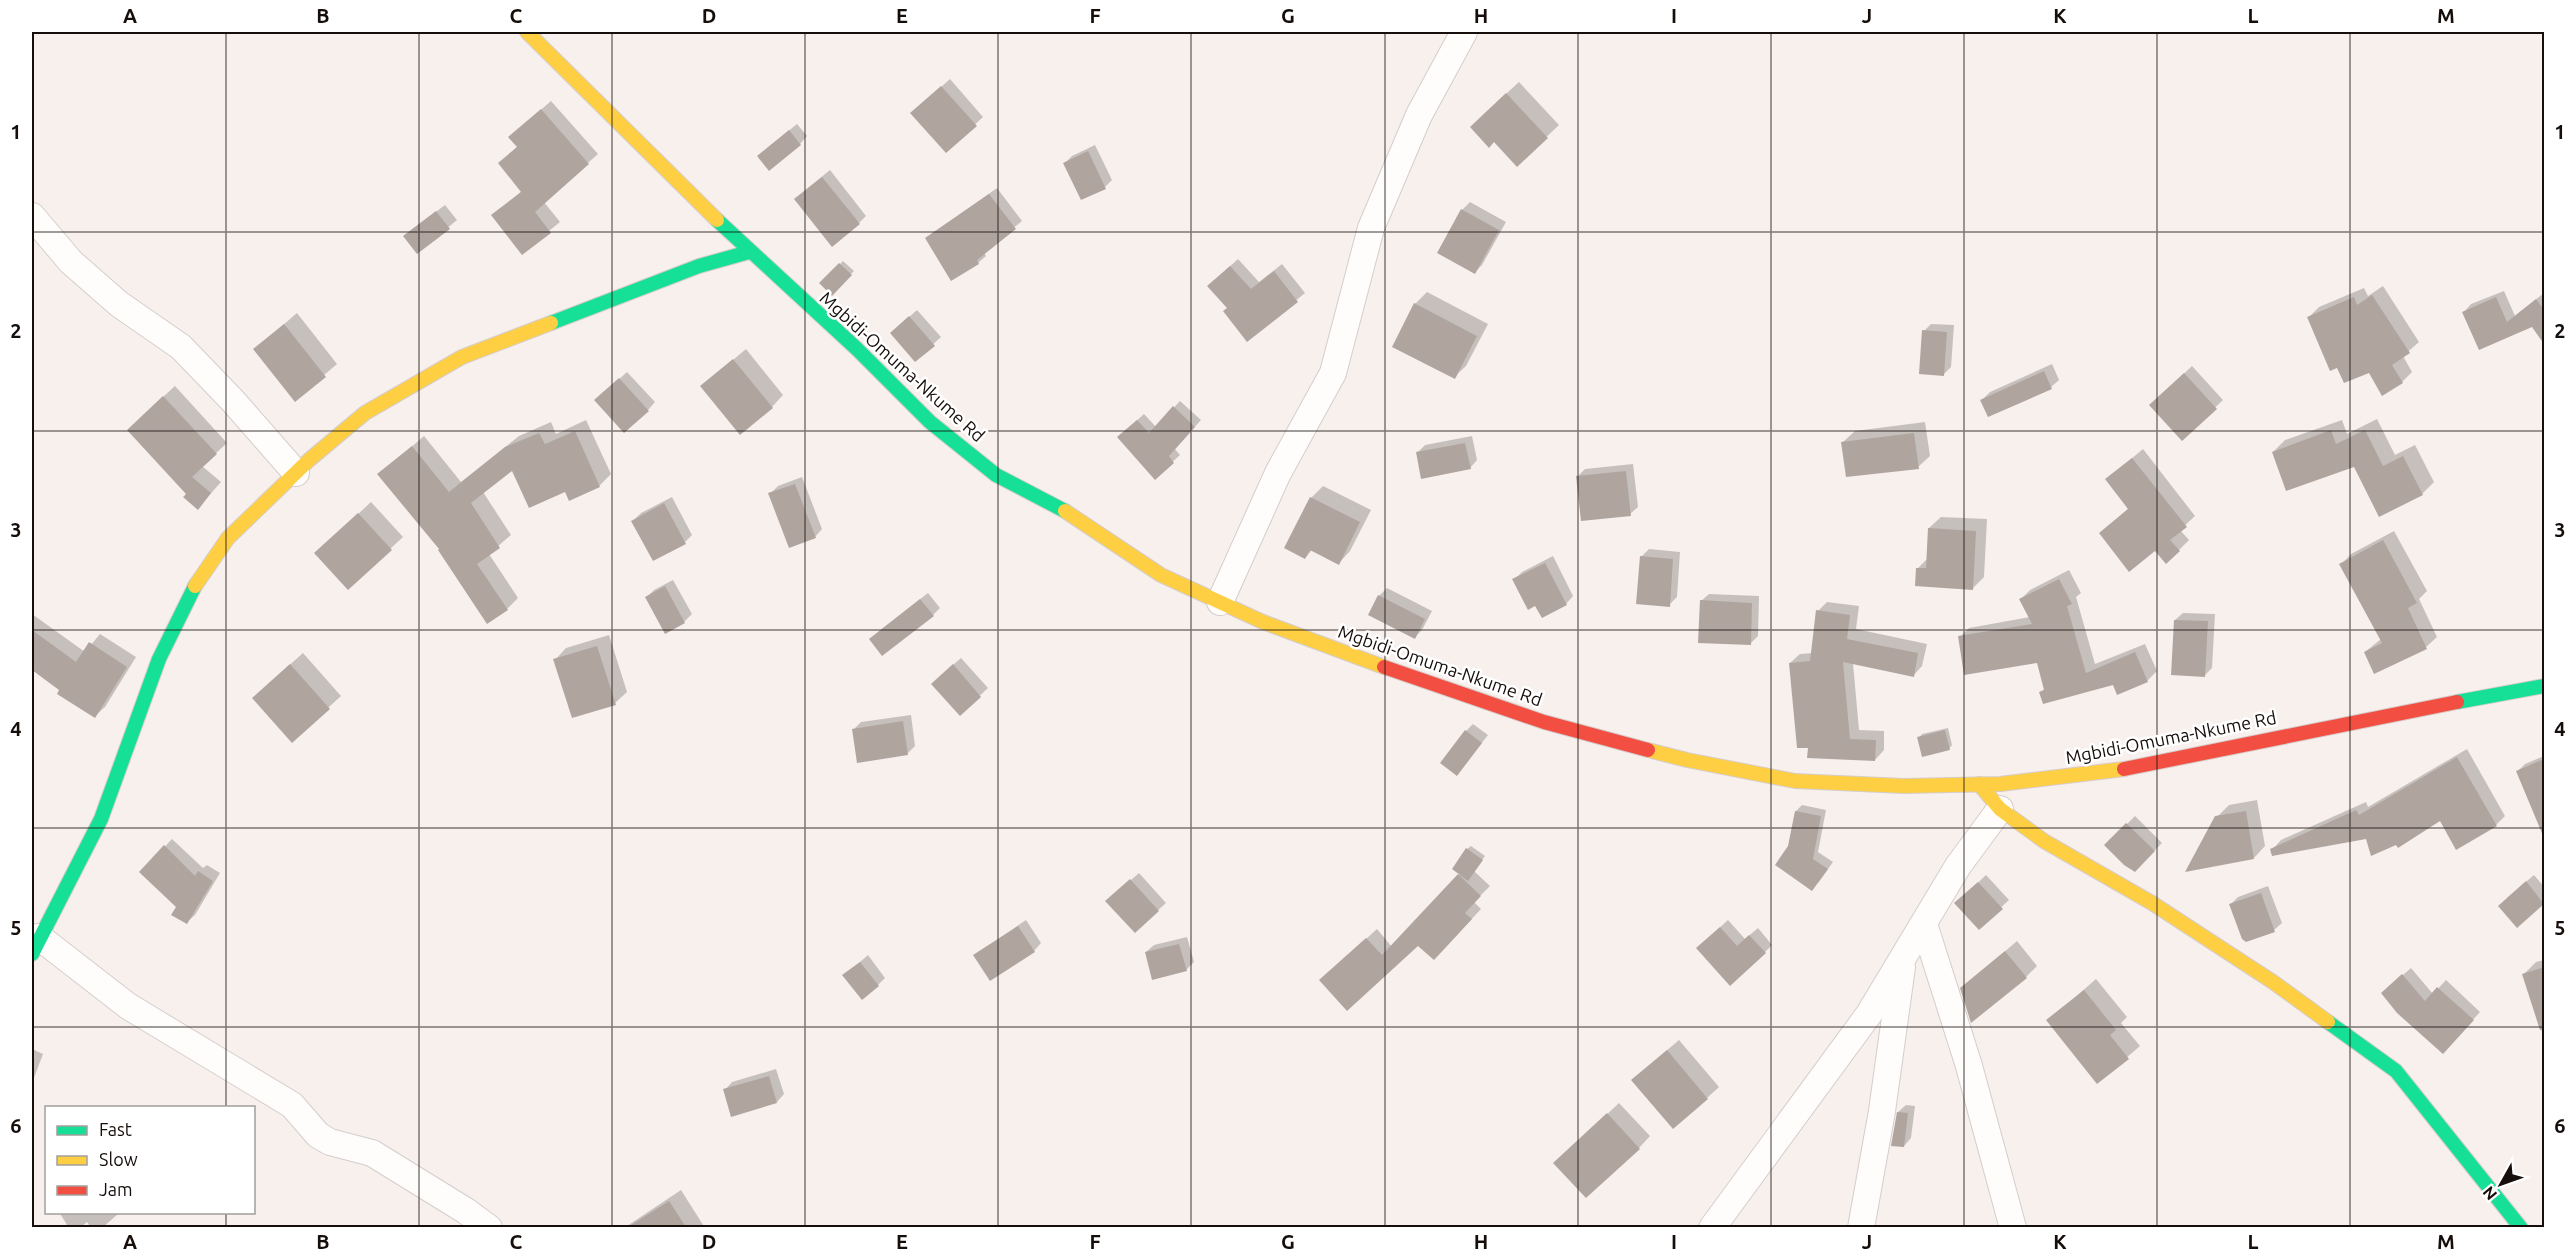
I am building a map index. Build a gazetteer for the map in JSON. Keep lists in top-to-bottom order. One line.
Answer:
{"streets":{"street":["Mgbidi-Omuma-Nkume Rd"]},"legend":["Fast","Slow","Jam"],"north":"bottom left","grid":{"columns":["A","B","C","D","E","F","G","H","I","J","K","L","M"],"rows":["1","2","3","4","5","6"]}}
